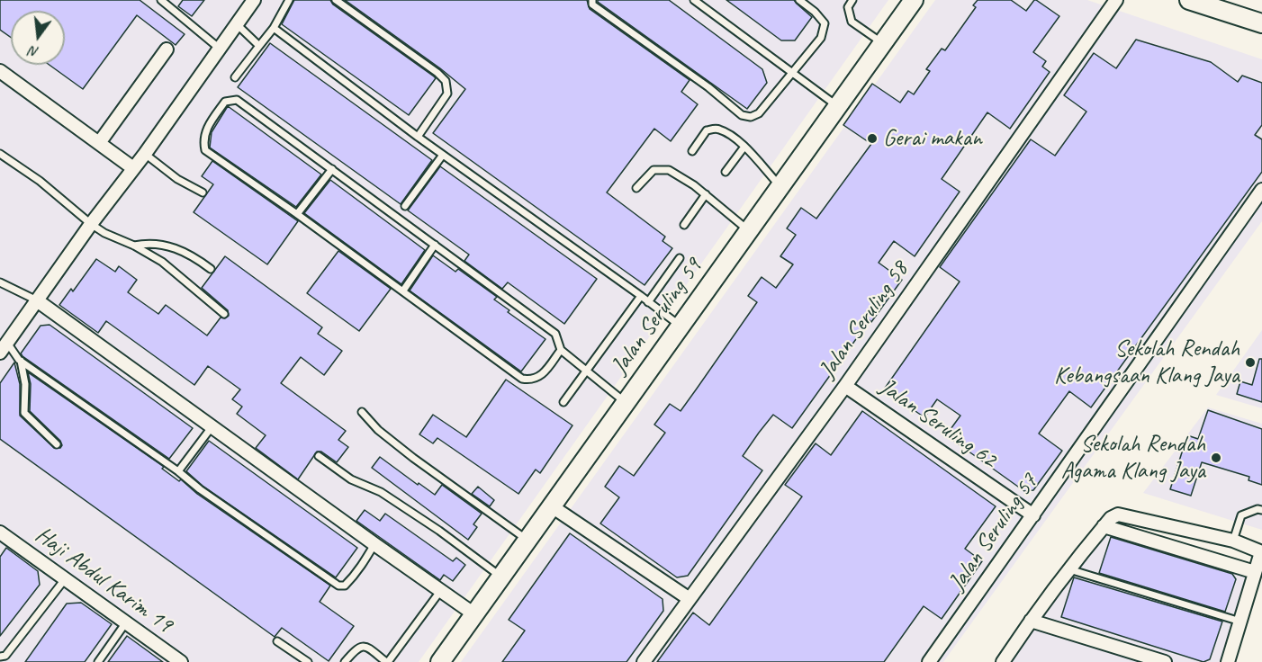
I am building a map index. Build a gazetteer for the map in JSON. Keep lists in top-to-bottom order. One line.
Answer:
{"streets":{"main road":["Jalan Seruling 59"],"street":["Jalan Seruling 58","Jalan Seruling 62","Jalan Seruling 57","Haji Abdul Karim 19"]},"crossings":[["Jalan Seruling 58","Jalan Seruling 62"],["Jalan Seruling 62","Jalan Seruling 57"]],"places":["Gerai makan","Sekolah Rendah Kebangsaan Klang Jaya","Sekolah Rendah Agama Klang Jaya"],"north":"bottom"}
